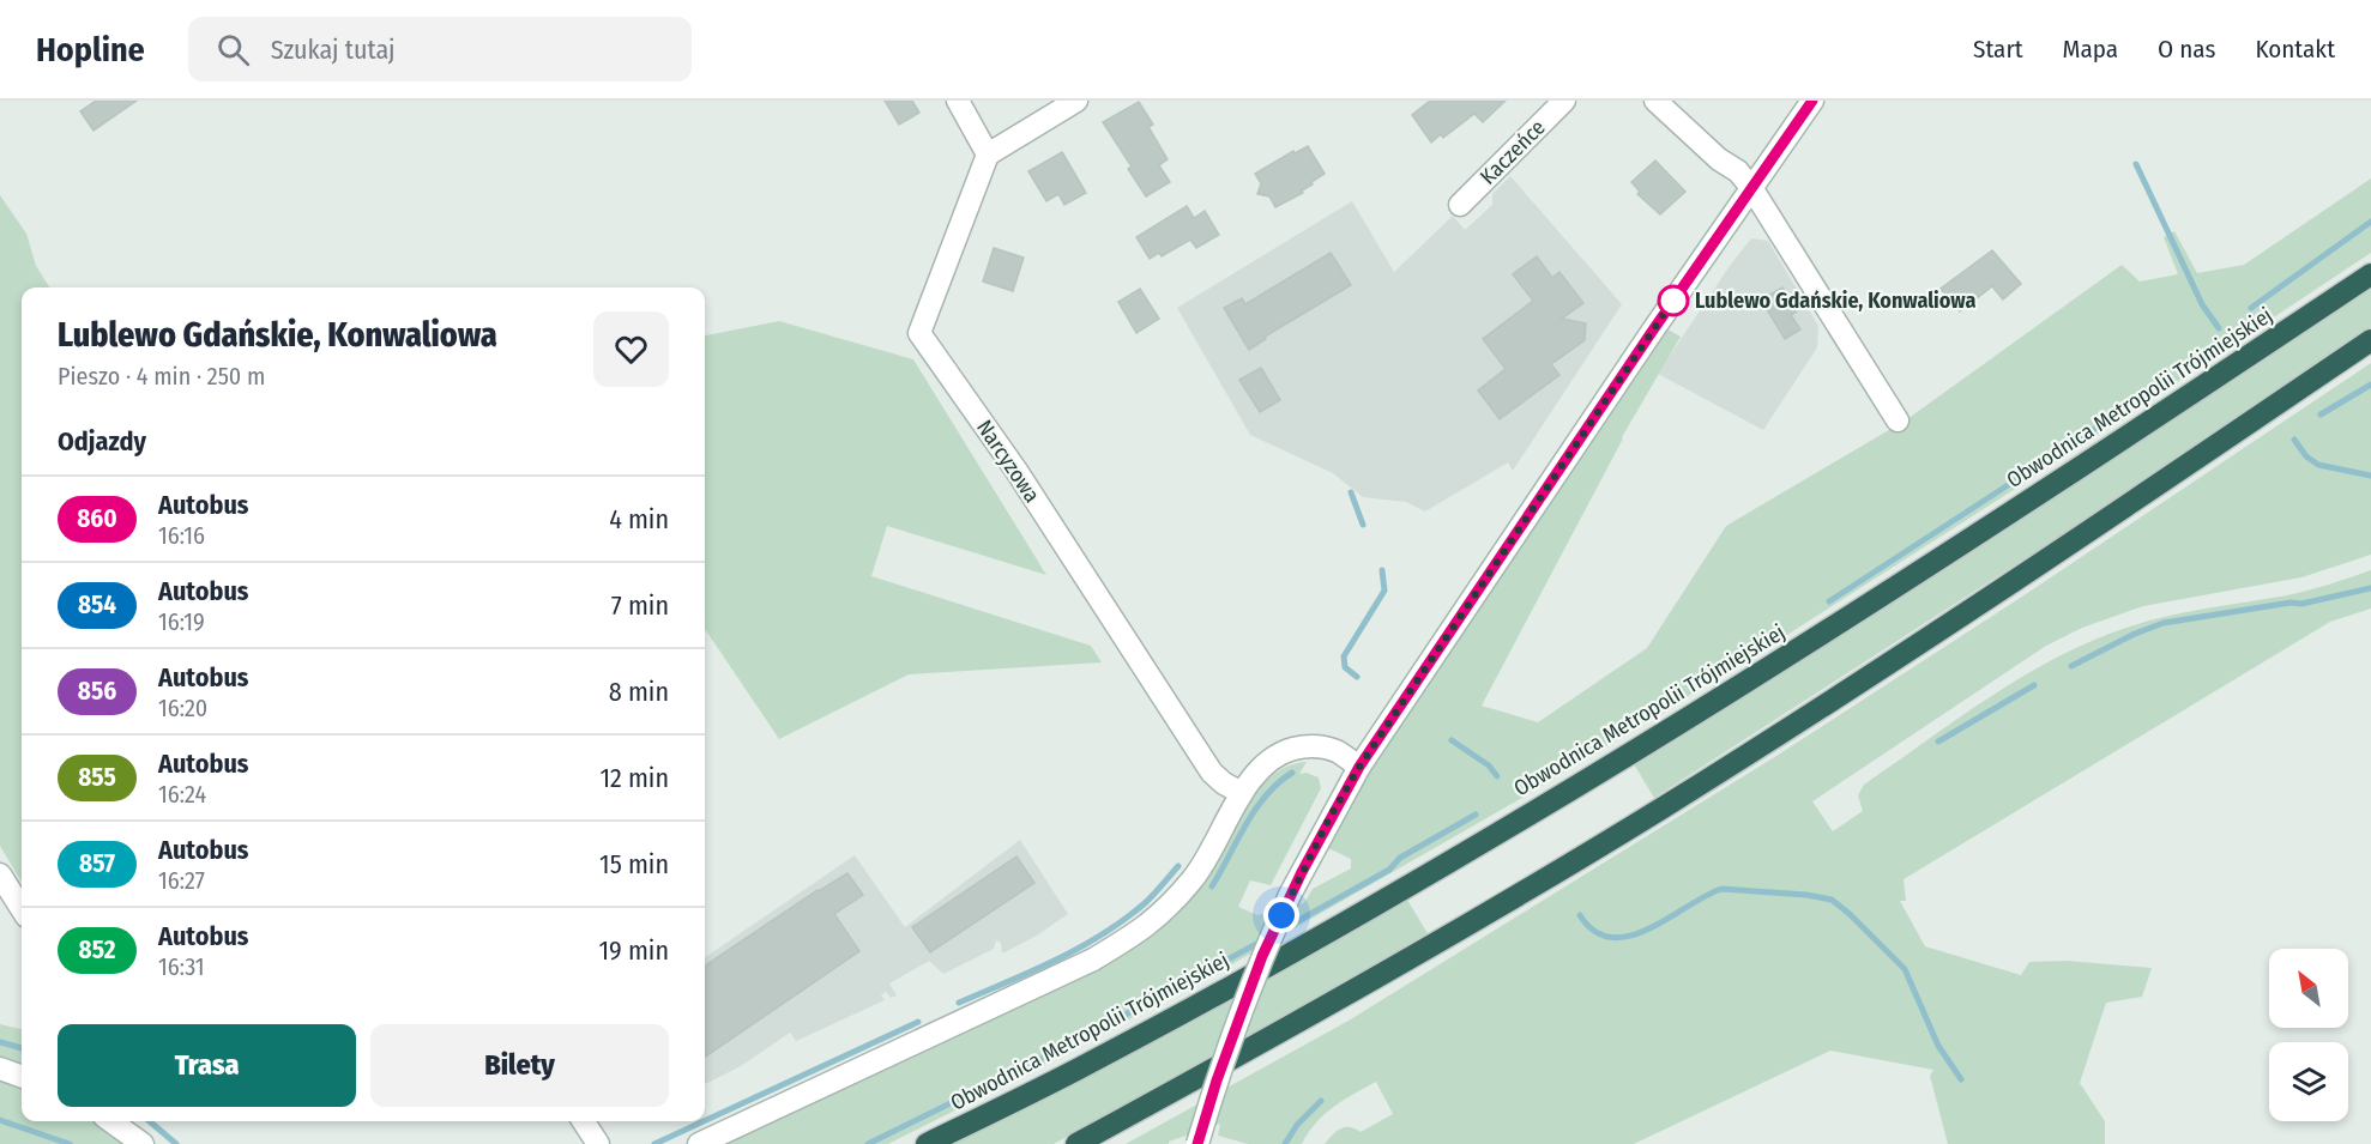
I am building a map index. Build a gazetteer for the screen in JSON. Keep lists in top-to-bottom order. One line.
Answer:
{"streets":{"highway":["Obwodnica Metropolii Trójmiejskiej"],"street":["Kaczeńce","Narcyzowa"]},"places":["Lublewo Gdańskie, Konwaliowa"],"lines":["bus line 860"],"north":"top left","page":{"header":"Hopline","search":"Szukaj tutaj","nav":["Start","Mapa","O nas","Kontakt"],"heading":[["Lublewo Gdańskie, Konwaliowa","Pieszo · 4 min · 250 m"],"Odjazdy"],"list":[{"mark":"860","name":"Autobus","note":"16:16","value":"4 min"},{"mark":"854","name":"Autobus","note":"16:19","value":"7 min"},{"mark":"856","name":"Autobus","note":"16:20","value":"8 min"},{"mark":"855","name":"Autobus","note":"16:24","value":"12 min"},{"mark":"857","name":"Autobus","note":"16:27","value":"15 min"},{"mark":"852","name":"Autobus","note":"16:31","value":"19 min"}],"buttons":["Trasa","Bilety"]}}
